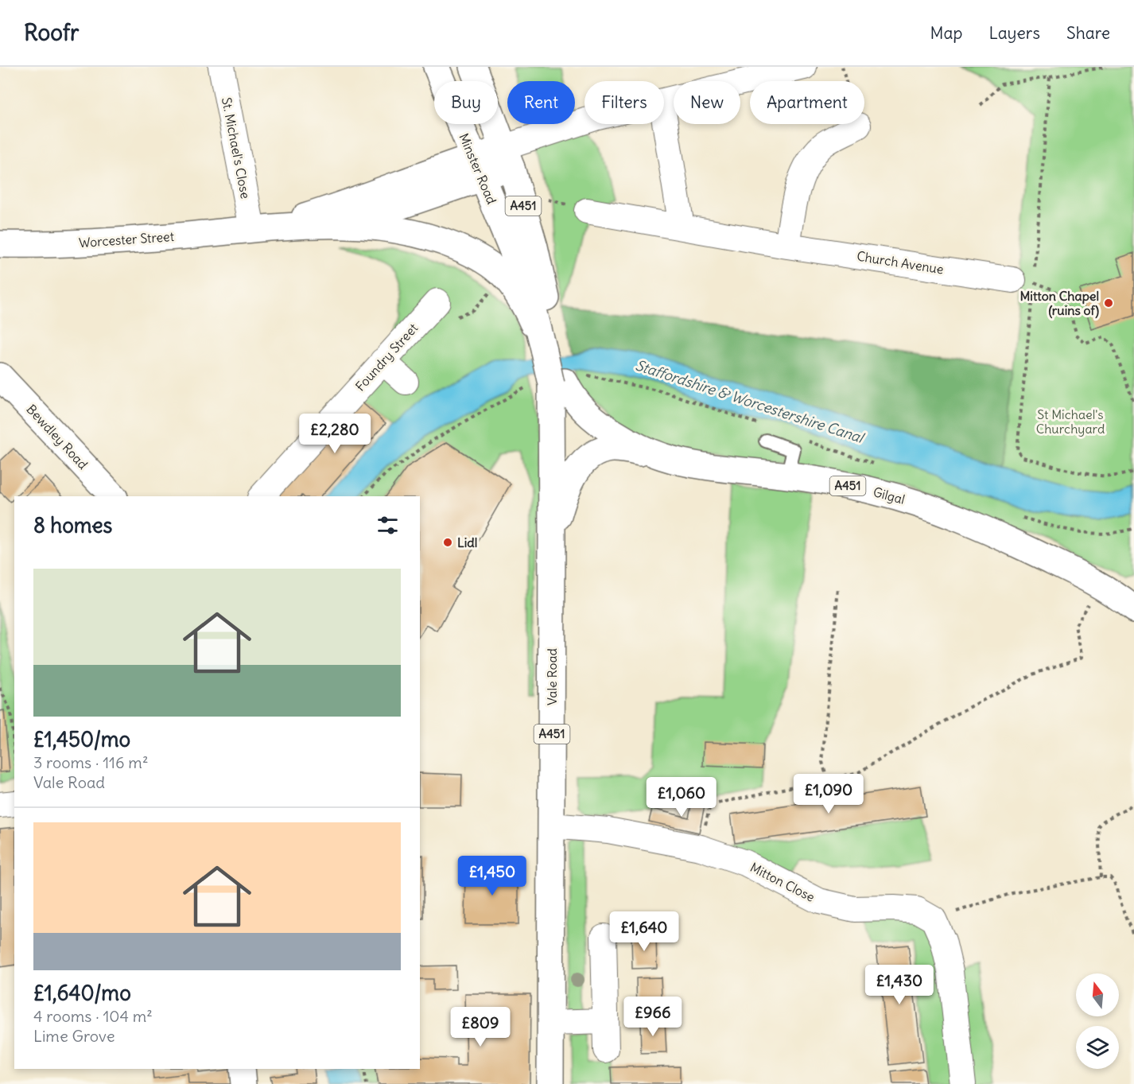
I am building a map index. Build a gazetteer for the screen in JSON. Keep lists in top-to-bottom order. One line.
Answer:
{"streets":{"main road":["Minster Road","A451","Worcester Street","Bewdley Road","Gilgal","Vale Road"],"street":["St. Michael's Close","Church Avenue","Foundry Street","Mitton Close"]},"crossings":[["St. Michael's Close","Worcester Street"],["Minster Road","A451"],["Minster Road","Worcester Street"],["A451","Worcester Street"],["A451","Gilgal"],["A451","Vale Road"],["Gilgal","Vale Road"],["Vale Road","Mitton Close"]],"water":["Staffordshire & Worcestershire Canal"],"parks":["St Michael's Churchyard"],"places":["Mitton Chapel (ruins of)","Lidl"],"north":"top","page":{"header":"Roofr","nav":["Map","Layers","Share"],"chip":["Buy","Rent","Filters","New","Apartment"],"price":["£2,280","£1,090","£1,060","£1,450","£1,640","£1,430","£966","£809"],"heading":"8 homes","list":[{"name":"£1,450/mo","note":"3 rooms · 116 m² · Vale Road"},{"name":"£1,640/mo","note":"4 rooms · 104 m² · Lime Grove"}]}}
